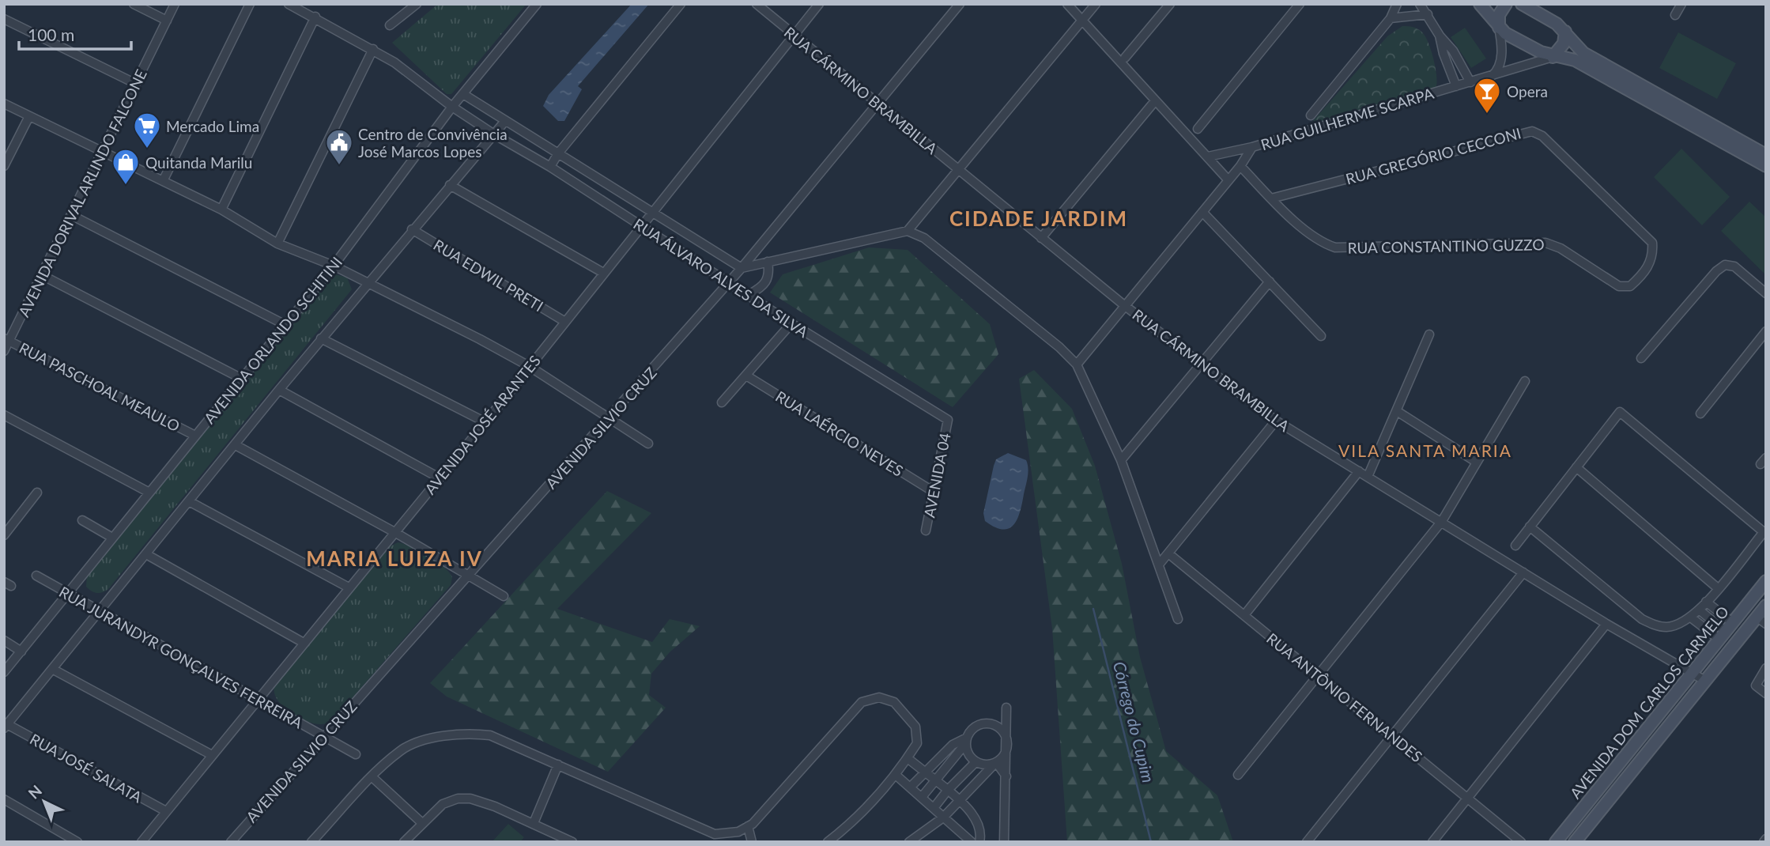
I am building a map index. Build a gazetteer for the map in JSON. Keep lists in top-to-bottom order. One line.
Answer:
{"streets":{"main road":["AVENIDA DOM CARLOS CARMELO"],"street":["RUA CÁRMINO BRAMBILLA","RUA GUILHERME SCARPA","RUA GREGÓRIO CECCONI","AVENIDA DORIVAL ARLINDO FALCONE","RUA CONSTANTINO GUZZO","RUA EDWIL PRETI","RUA ÁLVARO ALVES DA SILVA","AVENIDA ORLANDO SCHITINI","RUA PASCHOAL MEAULO","AVENIDA JOSÉ ARANTES","AVENIDA SILVIO CRUZ","RUA LAÉRCIO NEVES","AVENIDA 04","RUA JURANDYR GONÇALVES FERREIRA","RUA ANTÔNIO FERNANDES","RUA JOSÉ SALATA"]},"crossings":[["RUA CÁRMINO BRAMBILLA","AVENIDA JOSÉ ARANTES"],["RUA CÁRMINO BRAMBILLA","AVENIDA SILVIO CRUZ"],["RUA CÁRMINO BRAMBILLA","AVENIDA DOM CARLOS CARMELO"],["RUA GREGÓRIO CECCONI","RUA CONSTANTINO GUZZO"],["AVENIDA DORIVAL ARLINDO FALCONE","RUA PASCHOAL MEAULO"],["RUA EDWIL PRETI","AVENIDA JOSÉ ARANTES"],["RUA ÁLVARO ALVES DA SILVA","AVENIDA ORLANDO SCHITINI"],["RUA ÁLVARO ALVES DA SILVA","AVENIDA JOSÉ ARANTES"],["RUA ÁLVARO ALVES DA SILVA","AVENIDA SILVIO CRUZ"],["RUA ÁLVARO ALVES DA SILVA","AVENIDA 04"],["AVENIDA ORLANDO SCHITINI","RUA PASCHOAL MEAULO"],["AVENIDA ORLANDO SCHITINI","RUA JURANDYR GONÇALVES FERREIRA"],["AVENIDA JOSÉ ARANTES","RUA JURANDYR GONÇALVES FERREIRA"],["AVENIDA JOSÉ ARANTES","RUA JOSÉ SALATA"],["AVENIDA SILVIO CRUZ","RUA JURANDYR GONÇALVES FERREIRA"],["RUA LAÉRCIO NEVES","AVENIDA 04"]],"districts":["CIDADE JARDIM","VILA SANTA MARIA","MARIA LUIZA IV"],"water":["Córrego do Cupim"],"places":{"bar":["Opera"],"supermarket":["Mercado Lima"],"public building":["Centro de Convivência José Marcos Lopes"],"shop":["Quitanda Marilu"]},"scale_bar":"100 m","north":"top left"}
